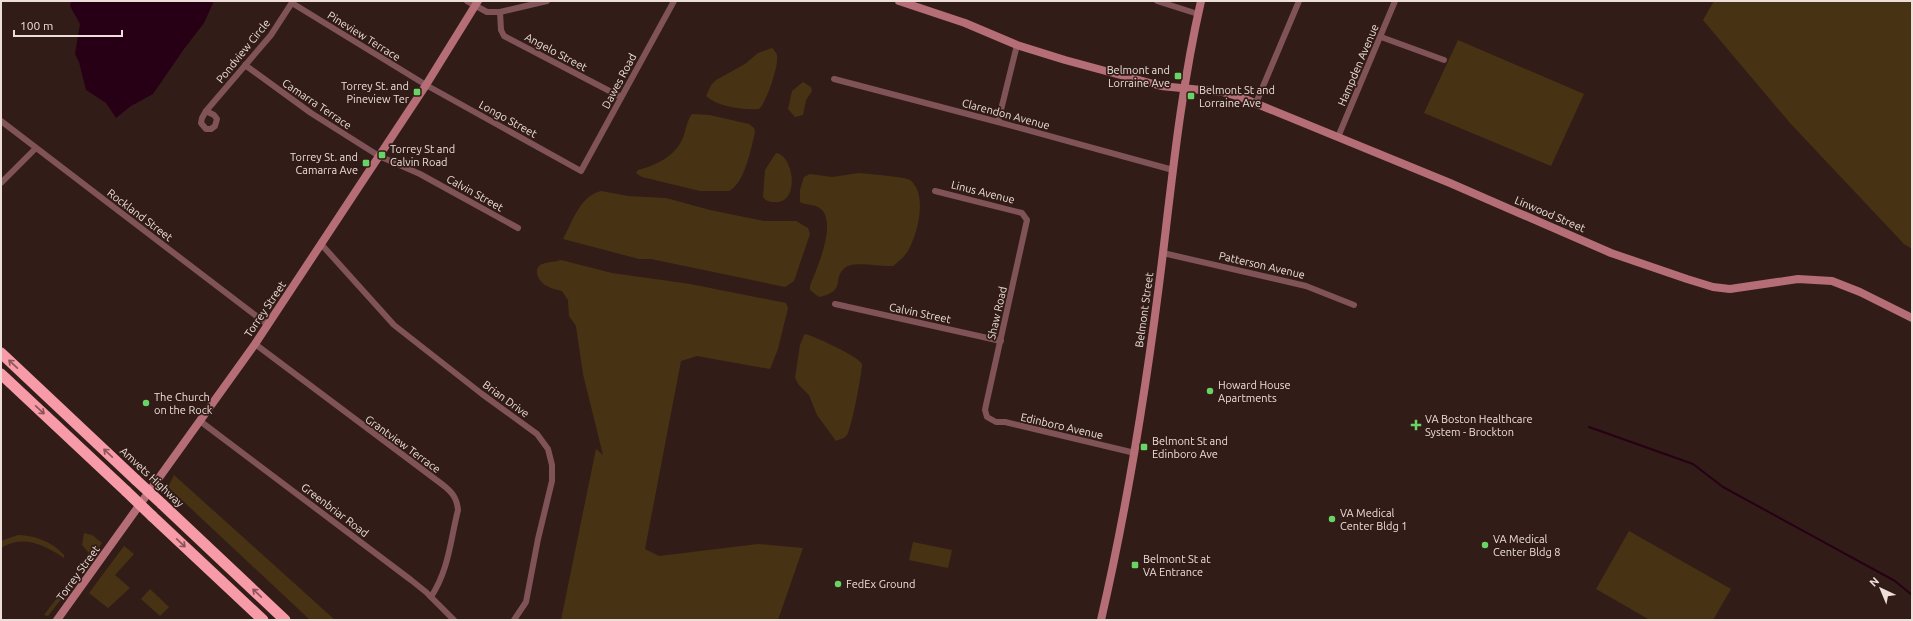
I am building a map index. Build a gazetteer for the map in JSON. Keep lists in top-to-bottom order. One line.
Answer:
{"streets":{"highway":["Amvets Highway"],"main road":["Linwood Street","Torrey Street","Belmont Street"],"street":["Pineview Terrace","Pondview Circle","Angelo Street","Hampden Avenue","Dawes Road","Camarra Terrace","Clarendon Avenue","Longo Street","Linus Avenue","Calvin Street","Rockland Street","Patterson Avenue","Shaw Road","Brian Drive","Edinboro Avenue","Grantview Terrace","Greenbriar Road"]},"crossings":[["Pineview Terrace","Pondview Circle"],["Pineview Terrace","Longo Street"],["Pineview Terrace","Torrey Street"],["Pondview Circle","Camarra Terrace"],["Angelo Street","Dawes Road"],["Hampden Avenue","Linwood Street"],["Dawes Road","Longo Street"],["Camarra Terrace","Calvin Street"],["Camarra Terrace","Torrey Street"],["Clarendon Avenue","Belmont Street"],["Longo Street","Torrey Street"],["Linus Avenue","Shaw Road"],["Calvin Street","Torrey Street"],["Calvin Street","Shaw Road"],["Linwood Street","Belmont Street"],["Rockland Street","Torrey Street"],["Patterson Avenue","Belmont Street"],["Torrey Street","Brian Drive"],["Torrey Street","Grantview Terrace"],["Torrey Street","Greenbriar Road"],["Belmont Street","Edinboro Avenue"],["Shaw Road","Edinboro Avenue"],["Grantview Terrace","Greenbriar Road"]],"places":{"transit":["Belmont and Lorraine Ave","Torrey St. and Pineview Ter","Belmont St and Lorraine Ave","Torrey St and Calvin Road","Torrey St. and Camarra Ave","Belmont St and Edinboro Ave","Belmont St at VA Entrance"],"other":["Howard House Apartments","The Church on the Rock","VA Medical Center Bldg 1","VA Medical Center Bldg 8","FedEx Ground"],"health":["VA Boston Healthcare System - Brockton"]},"scale_bar":"100 m","north":"top left"}
